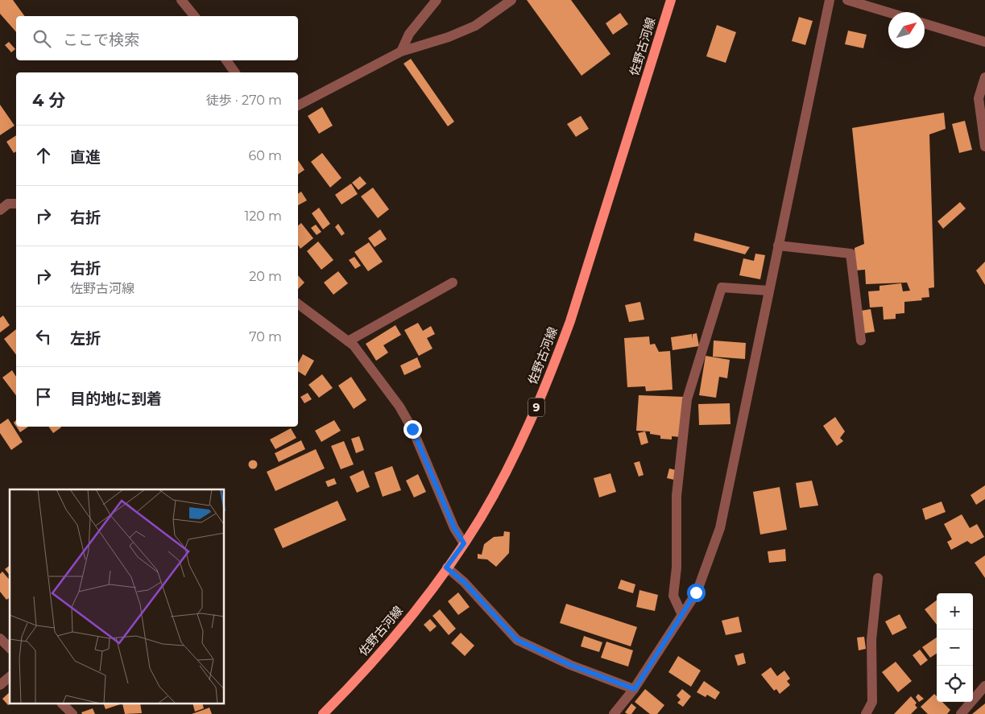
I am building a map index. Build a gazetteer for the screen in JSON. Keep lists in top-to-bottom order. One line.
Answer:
{"streets":{"main road":["佐野古河線","9"]},"north":"top right","page":{"search":"ここで検索","heading":["4 分","徒歩 · 270 m"],"list":[["直進","60 m"],["右折","120 m"],["右折","佐野古河線","20 m"],["左折","70 m"],"目的地に到着"],"map_buttons":["+","−"]}}
